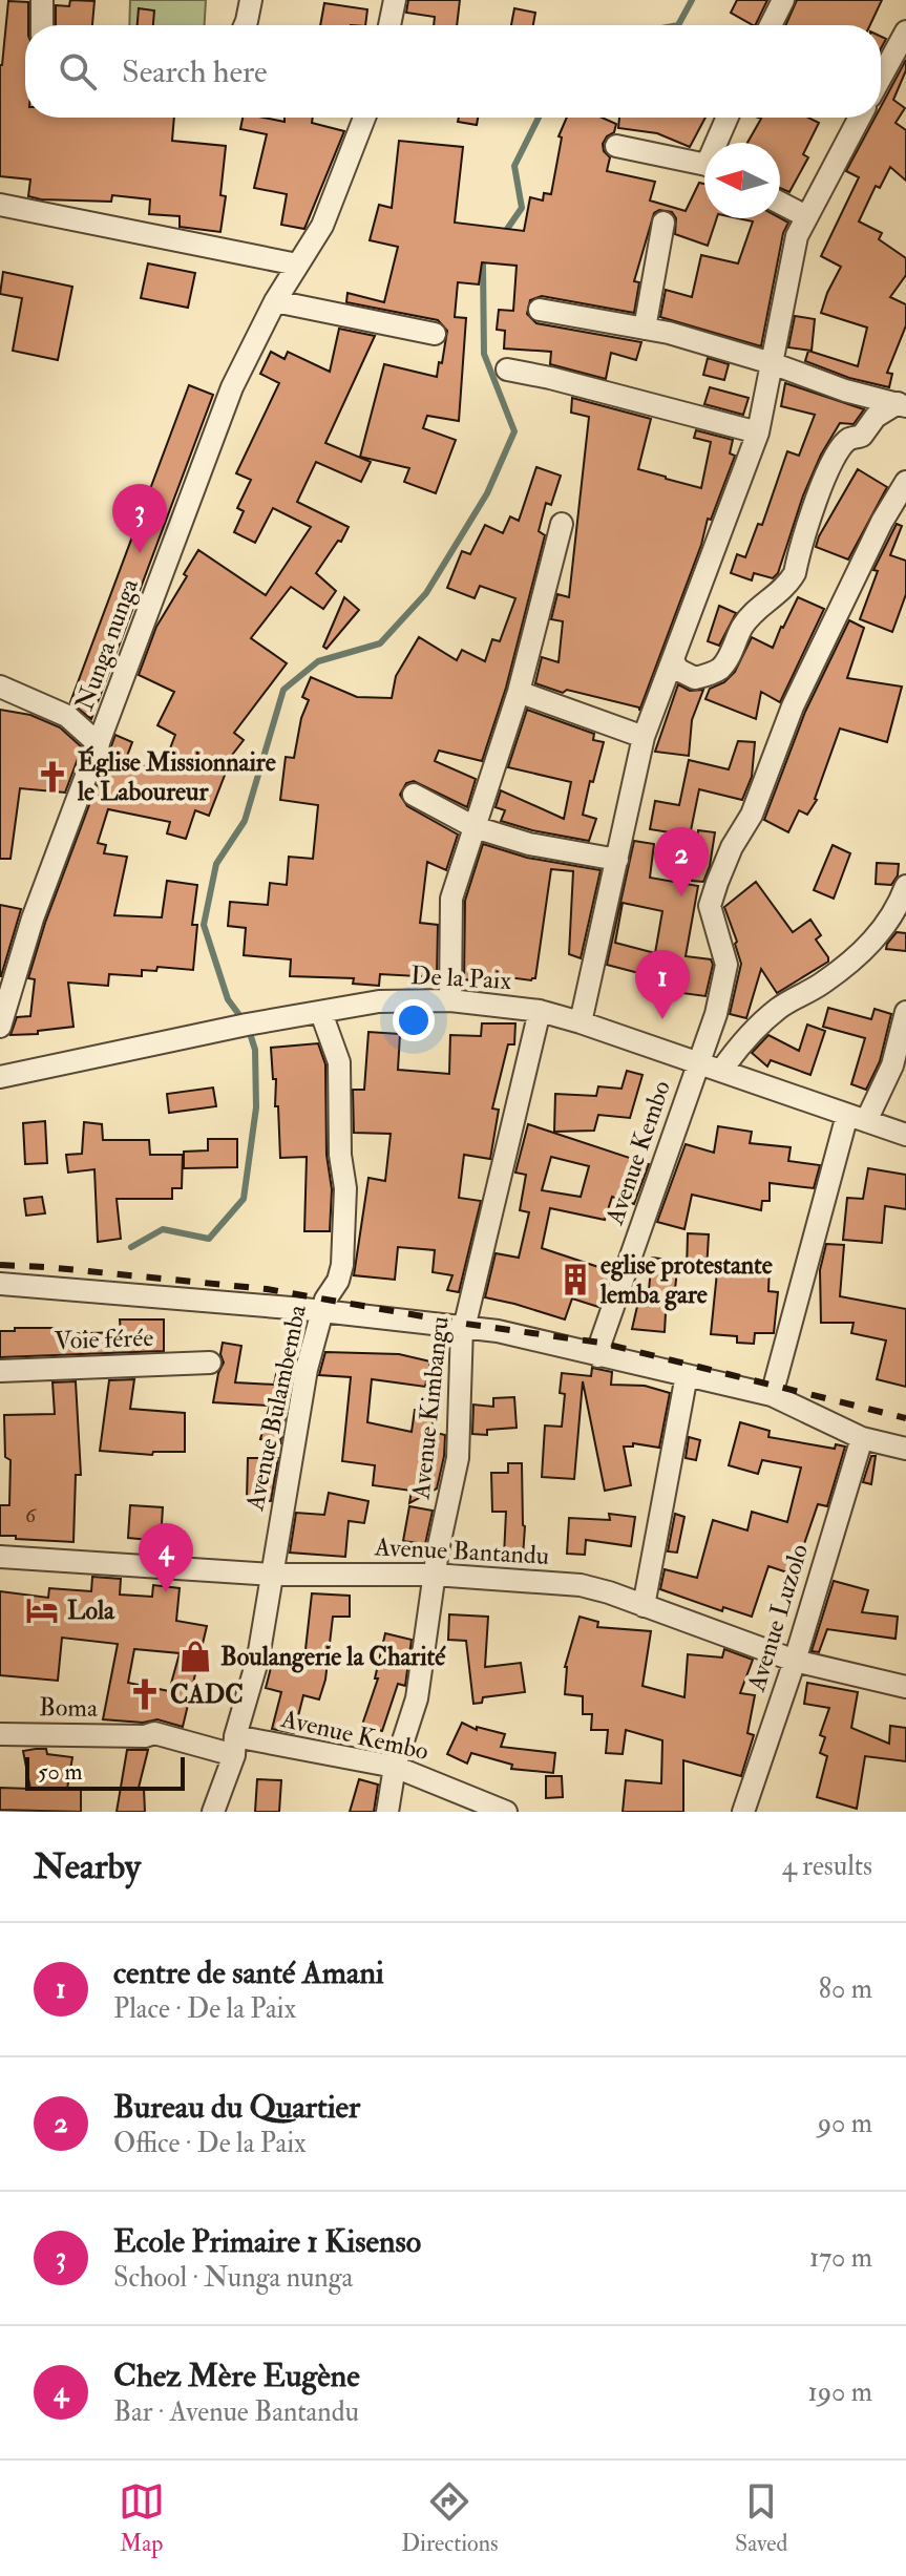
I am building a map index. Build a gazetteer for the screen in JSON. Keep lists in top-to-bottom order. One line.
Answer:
{"streets":{"street":["Nunga nunga","De la Paix","Avenue Kembo","Voie férée","Avenue Bulambemba","Avenue Kimbangu","Avenue Bantandu","Avenue Luzolo","Boma"]},"crossings":[["De la Paix","Avenue Kembo"],["De la Paix","Avenue Bulambemba"],["De la Paix","Avenue Kimbangu"],["Avenue Kembo","Avenue Bulambemba"],["Avenue Kembo","Avenue Kimbangu"],["Avenue Kembo","Boma"],["Avenue Bulambemba","Avenue Bantandu"],["Avenue Bulambemba","Boma"],["Avenue Kimbangu","Avenue Bantandu"],["Avenue Bantandu","Avenue Luzolo"]],"places":{"church":["Église Missionnaire le Laboureur","CADC"],"building":["eglise protestante lemba gare"],"hotel":["Lola"],"shop":["Boulangerie la Charité"]},"house_numbers":["6"],"scale_bar":"50 m","north":"left","page":{"search":"Search here","pins":["3","2","1","4"],"scale":"50 m","heading":["Nearby","4 results"],"list":[{"mark":"1","name":"centre de santé Amani","note":"Place · De la Paix","value":"80 m"},{"mark":"2","name":"Bureau du Quartier","note":"Office · De la Paix","value":"90 m"},{"mark":"3","name":"Ecole Primaire 1 Kisenso","note":"School · Nunga nunga","value":"170 m"},{"mark":"4","name":"Chez Mère Eugène","note":"Bar · Avenue Bantandu","value":"190 m"}],"nav":["Map","Directions","Saved"]}}
